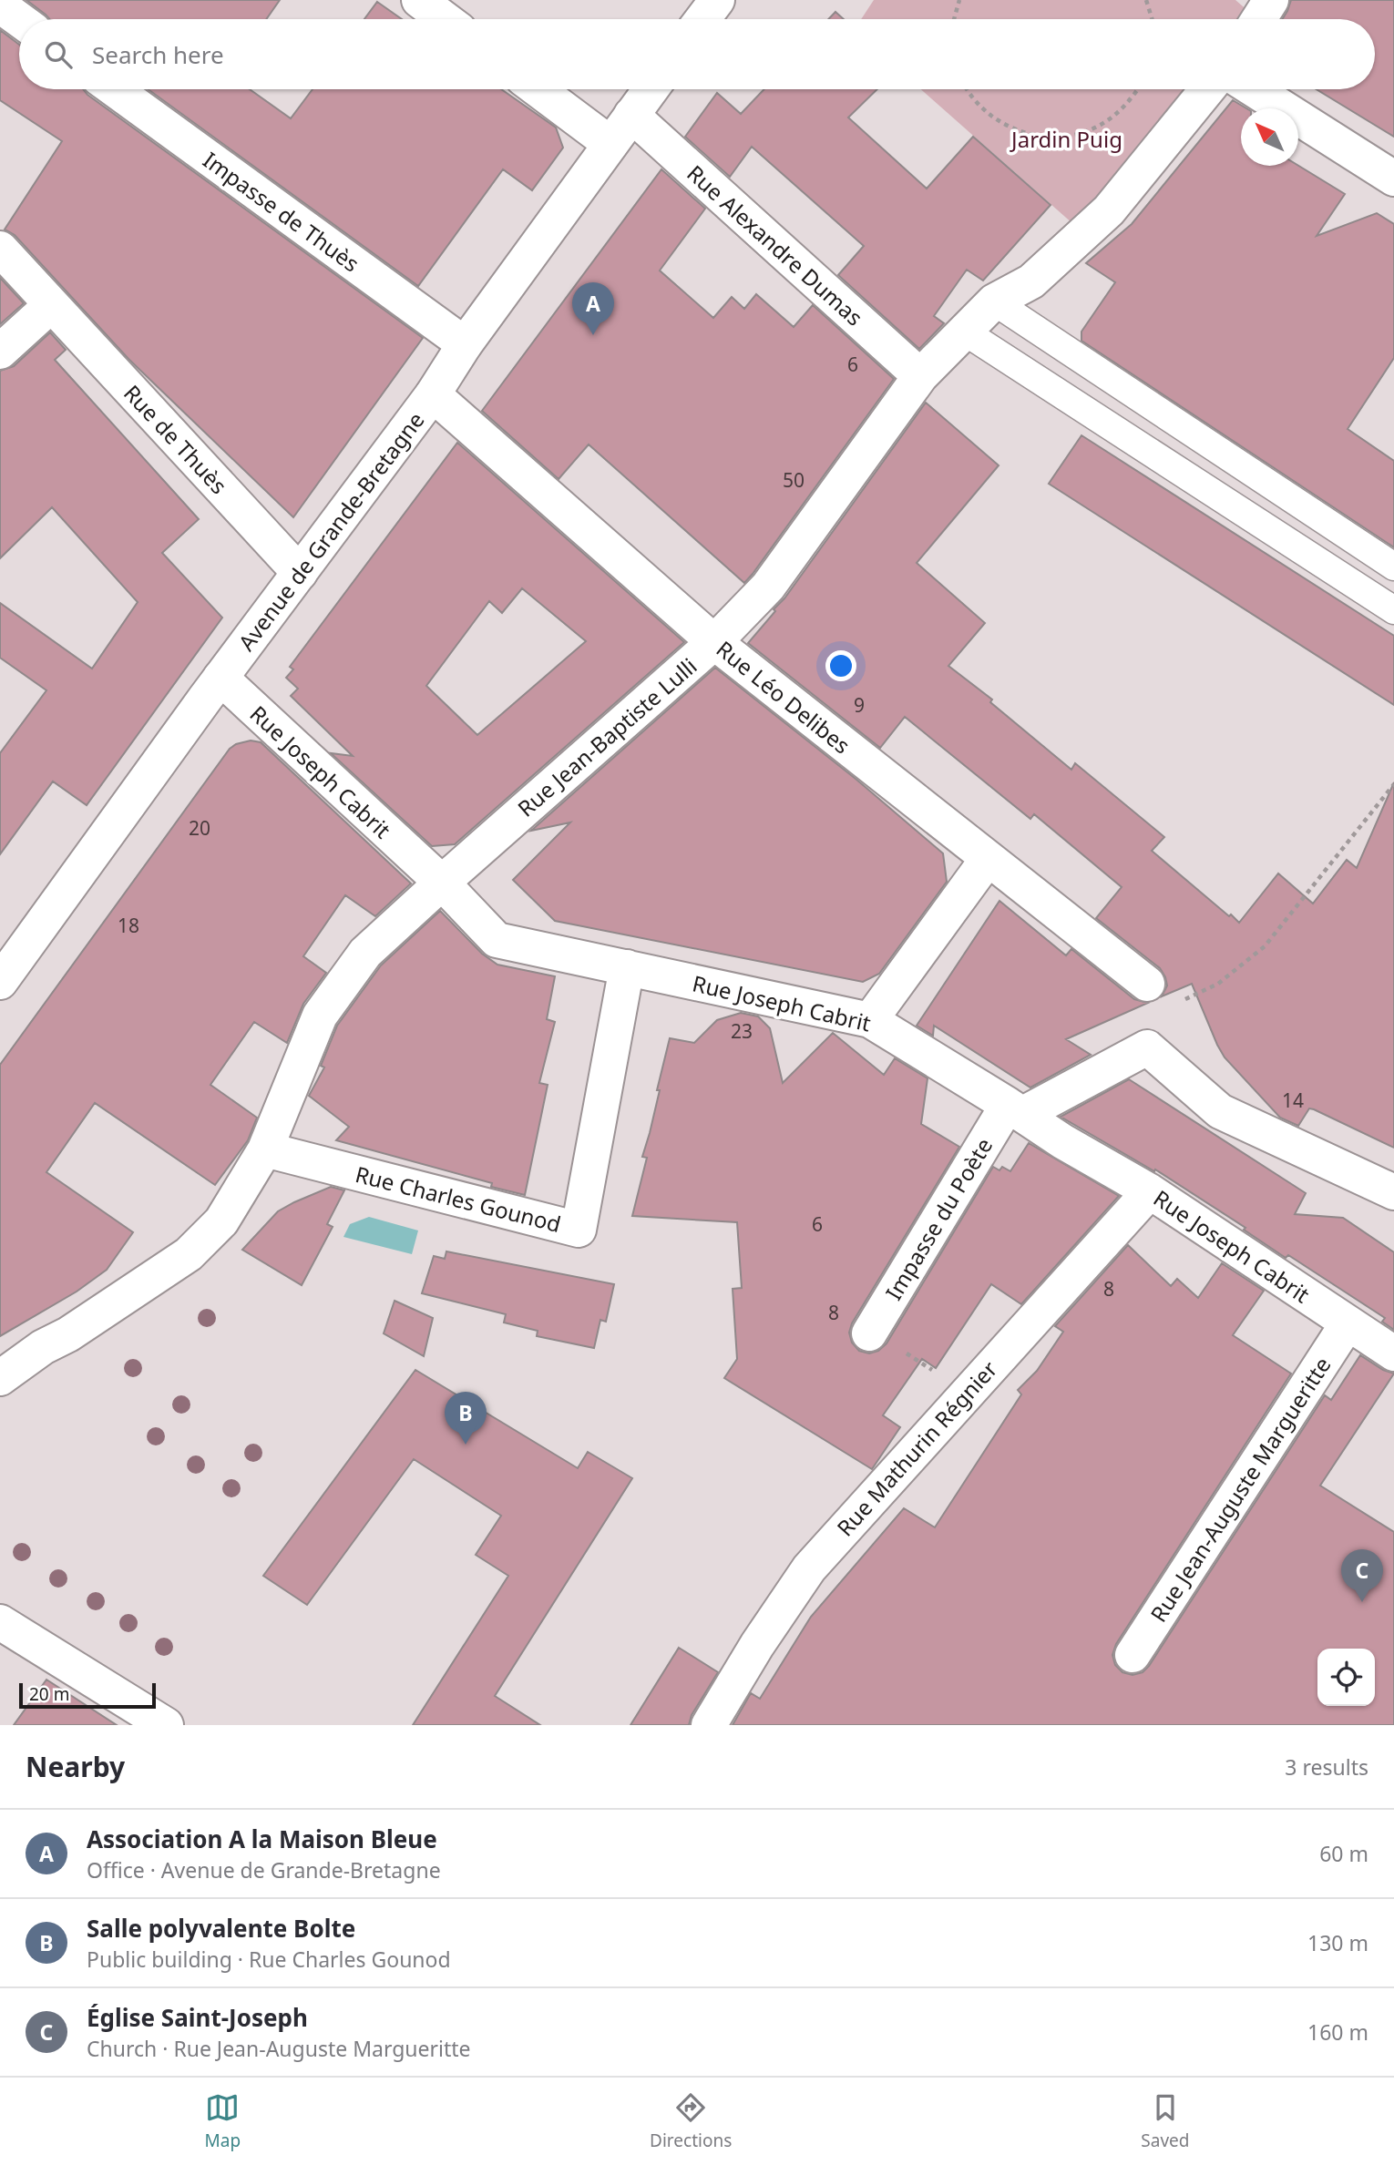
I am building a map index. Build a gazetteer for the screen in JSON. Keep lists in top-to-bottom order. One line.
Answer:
{"streets":{"street":["Impasse de Thuès","Rue Alexandre Dumas","Rue de Thuès","Avenue de Grande-Bretagne","Rue Léo Delibes","Rue Jean-Baptiste Lulli","Rue Joseph Cabrit","Rue Charles Gounod","Impasse du Poète","Rue Mathurin Régnier","Rue Jean-Auguste Margueritte"]},"crossings":[["Impasse de Thuès","Avenue de Grande-Bretagne"],["Rue Alexandre Dumas","Avenue de Grande-Bretagne"],["Rue Alexandre Dumas","Rue Jean-Baptiste Lulli"],["Rue de Thuès","Avenue de Grande-Bretagne"],["Avenue de Grande-Bretagne","Rue Léo Delibes"],["Avenue de Grande-Bretagne","Rue Joseph Cabrit"],["Rue Léo Delibes","Rue Jean-Baptiste Lulli"],["Rue Jean-Baptiste Lulli","Rue Joseph Cabrit"],["Rue Jean-Baptiste Lulli","Rue Charles Gounod"],["Rue Joseph Cabrit","Rue Charles Gounod"],["Rue Joseph Cabrit","Impasse du Poète"],["Rue Joseph Cabrit","Rue Mathurin Régnier"],["Rue Joseph Cabrit","Rue Jean-Auguste Margueritte"]],"parks":["Jardin Puig"],"house_numbers":["6","50","9","20","18","23","14","6","8","8"],"scale_bar":"20 m","north":"top left","page":{"search":"Search here","pins":["A","B","C"],"scale":"20 m","heading":["Nearby","3 results"],"list":[{"mark":"A","name":"Association A la Maison Bleue","note":"Office · Avenue de Grande-Bretagne","value":"60 m"},{"mark":"B","name":"Salle polyvalente Bolte","note":"Public building · Rue Charles Gounod","value":"130 m"},{"mark":"C","name":"Église Saint-Joseph","note":"Church · Rue Jean-Auguste Margueritte","value":"160 m"}],"nav":["Map","Directions","Saved"]}}
